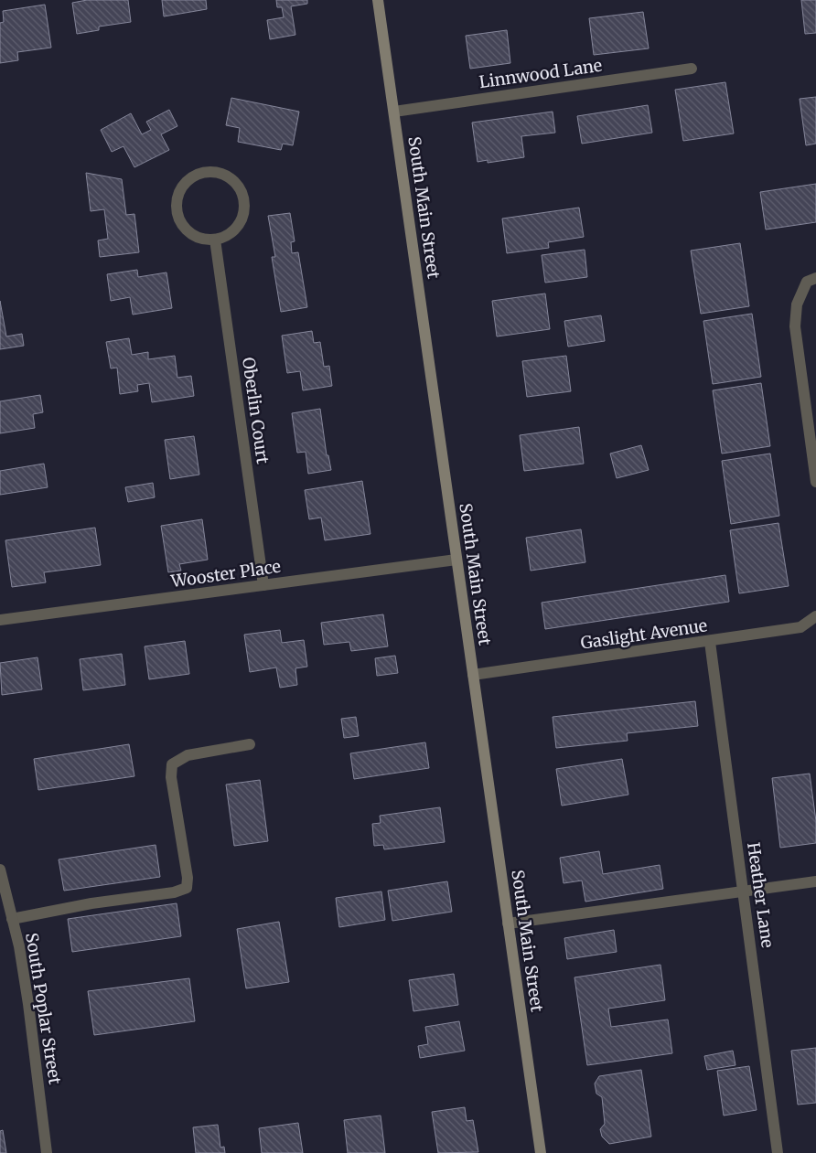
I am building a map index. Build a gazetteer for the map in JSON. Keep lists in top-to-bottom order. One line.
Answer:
{"streets":{"main road":["South Main Street"],"street":["Linnwood Lane","Oberlin Court","Wooster Place","Gaslight Avenue","Heather Lane","South Poplar Street"]},"crossings":[["Linnwood Lane","South Main Street"],["South Main Street","Wooster Place"],["South Main Street","Gaslight Avenue"],["Oberlin Court","Wooster Place"],["Gaslight Avenue","Heather Lane"]]}
